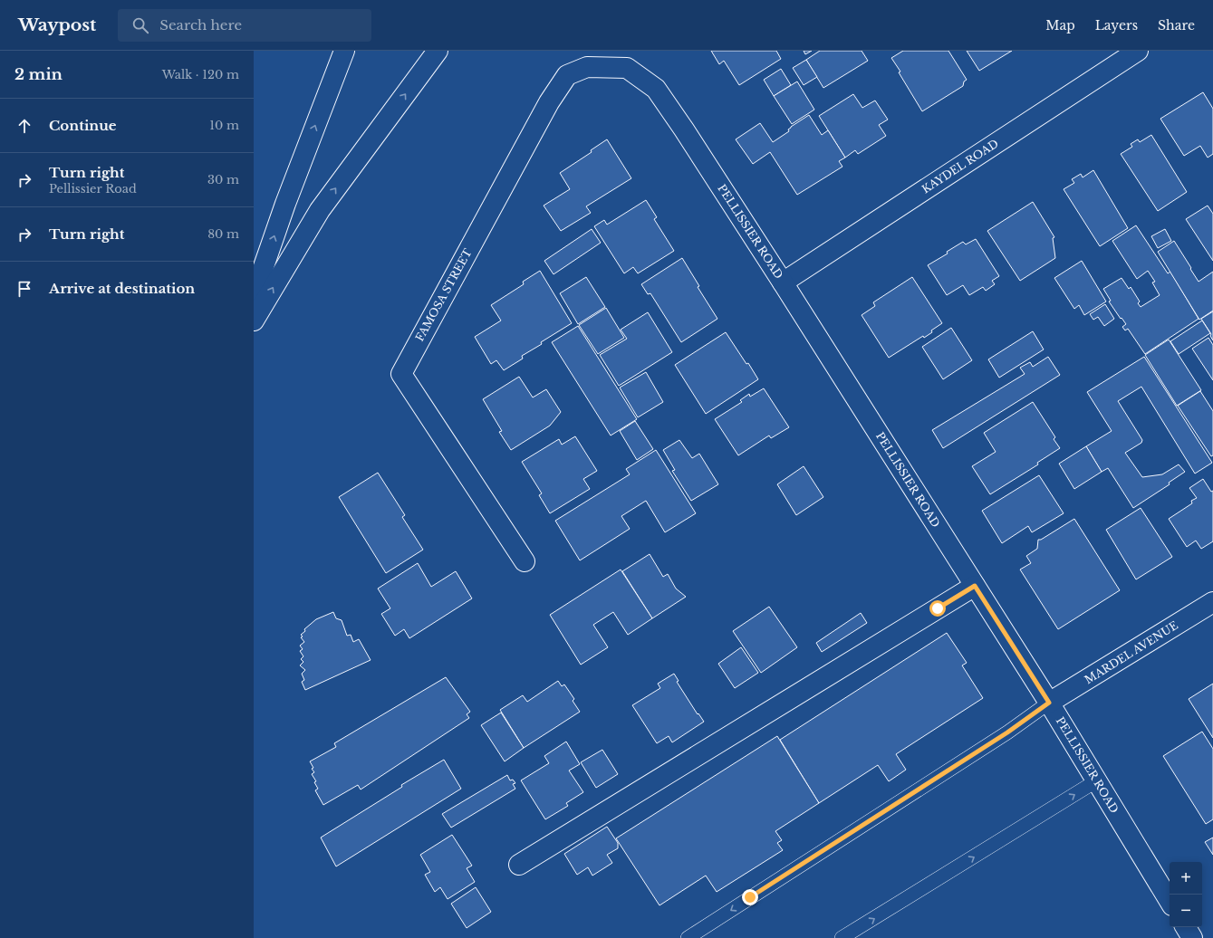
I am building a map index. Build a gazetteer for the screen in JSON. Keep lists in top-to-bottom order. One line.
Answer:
{"streets":{"main road":["KAYDEL ROAD","PELLISSIER ROAD","FAMOSA STREET","MARDEL AVENUE"]},"crossings":[["KAYDEL ROAD","PELLISSIER ROAD"],["PELLISSIER ROAD","FAMOSA STREET"],["PELLISSIER ROAD","MARDEL AVENUE"]],"page":{"header":"Waypost","search":"Search here","nav":["Map","Layers","Share"],"heading":["2 min","Walk · 120 m"],"list":[["Continue","10 m"],["Turn right","Pellissier Road","30 m"],["Turn right","80 m"],"Arrive at destination"],"map_buttons":["+","−"]}}
